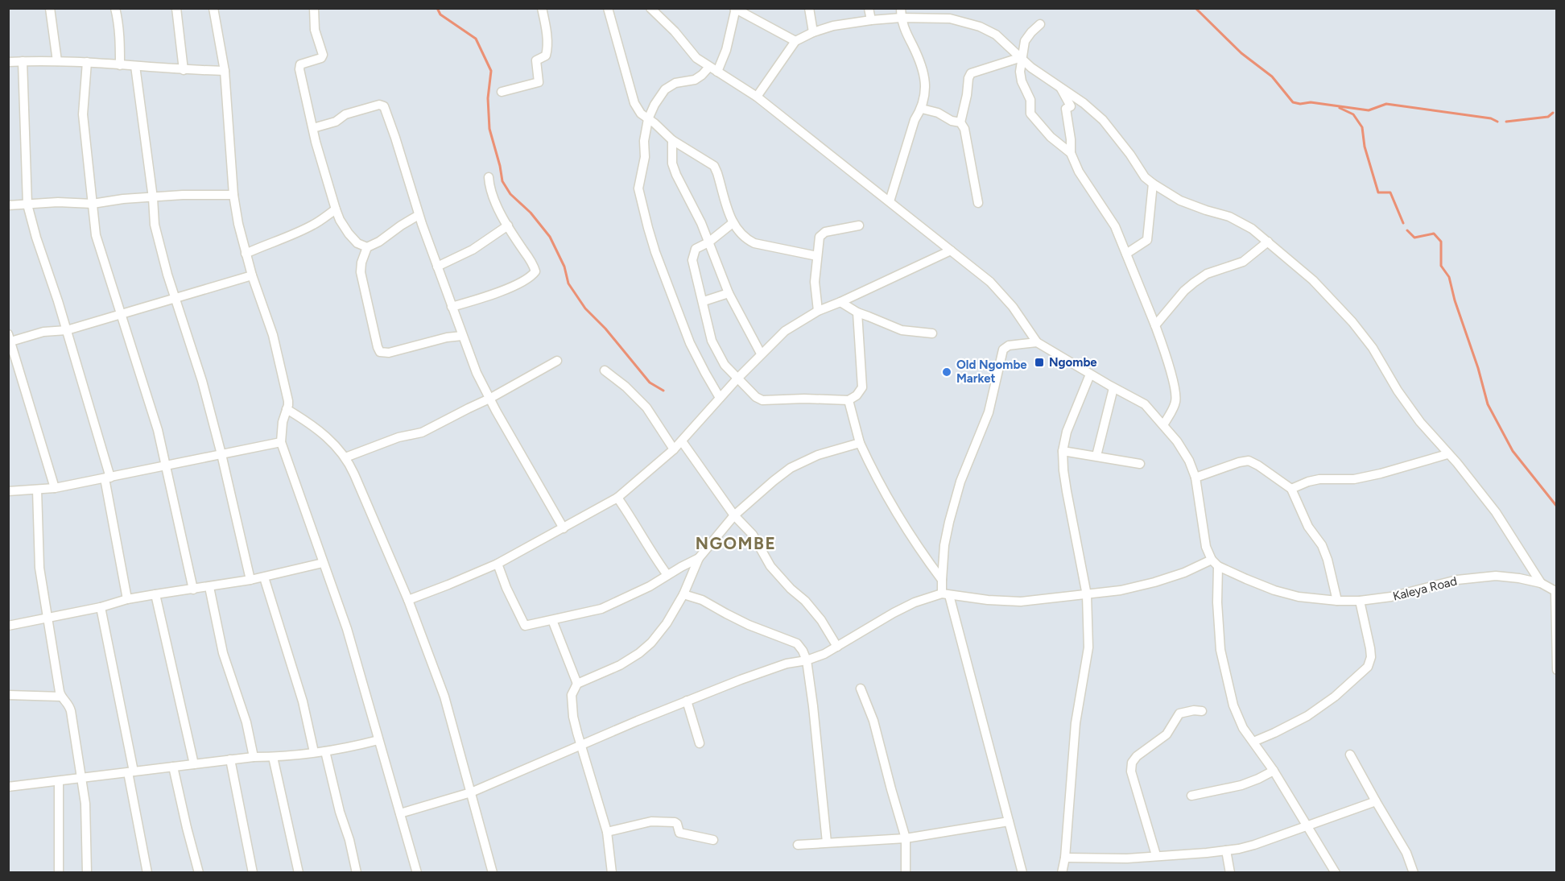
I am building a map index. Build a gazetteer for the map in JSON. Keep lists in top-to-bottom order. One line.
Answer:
{"streets":{"street":["Kaleya Road"]},"districts":["NGOMBE"],"places":{"transit":["Ngombe"],"other":["Old Ngombe Market"]}}
